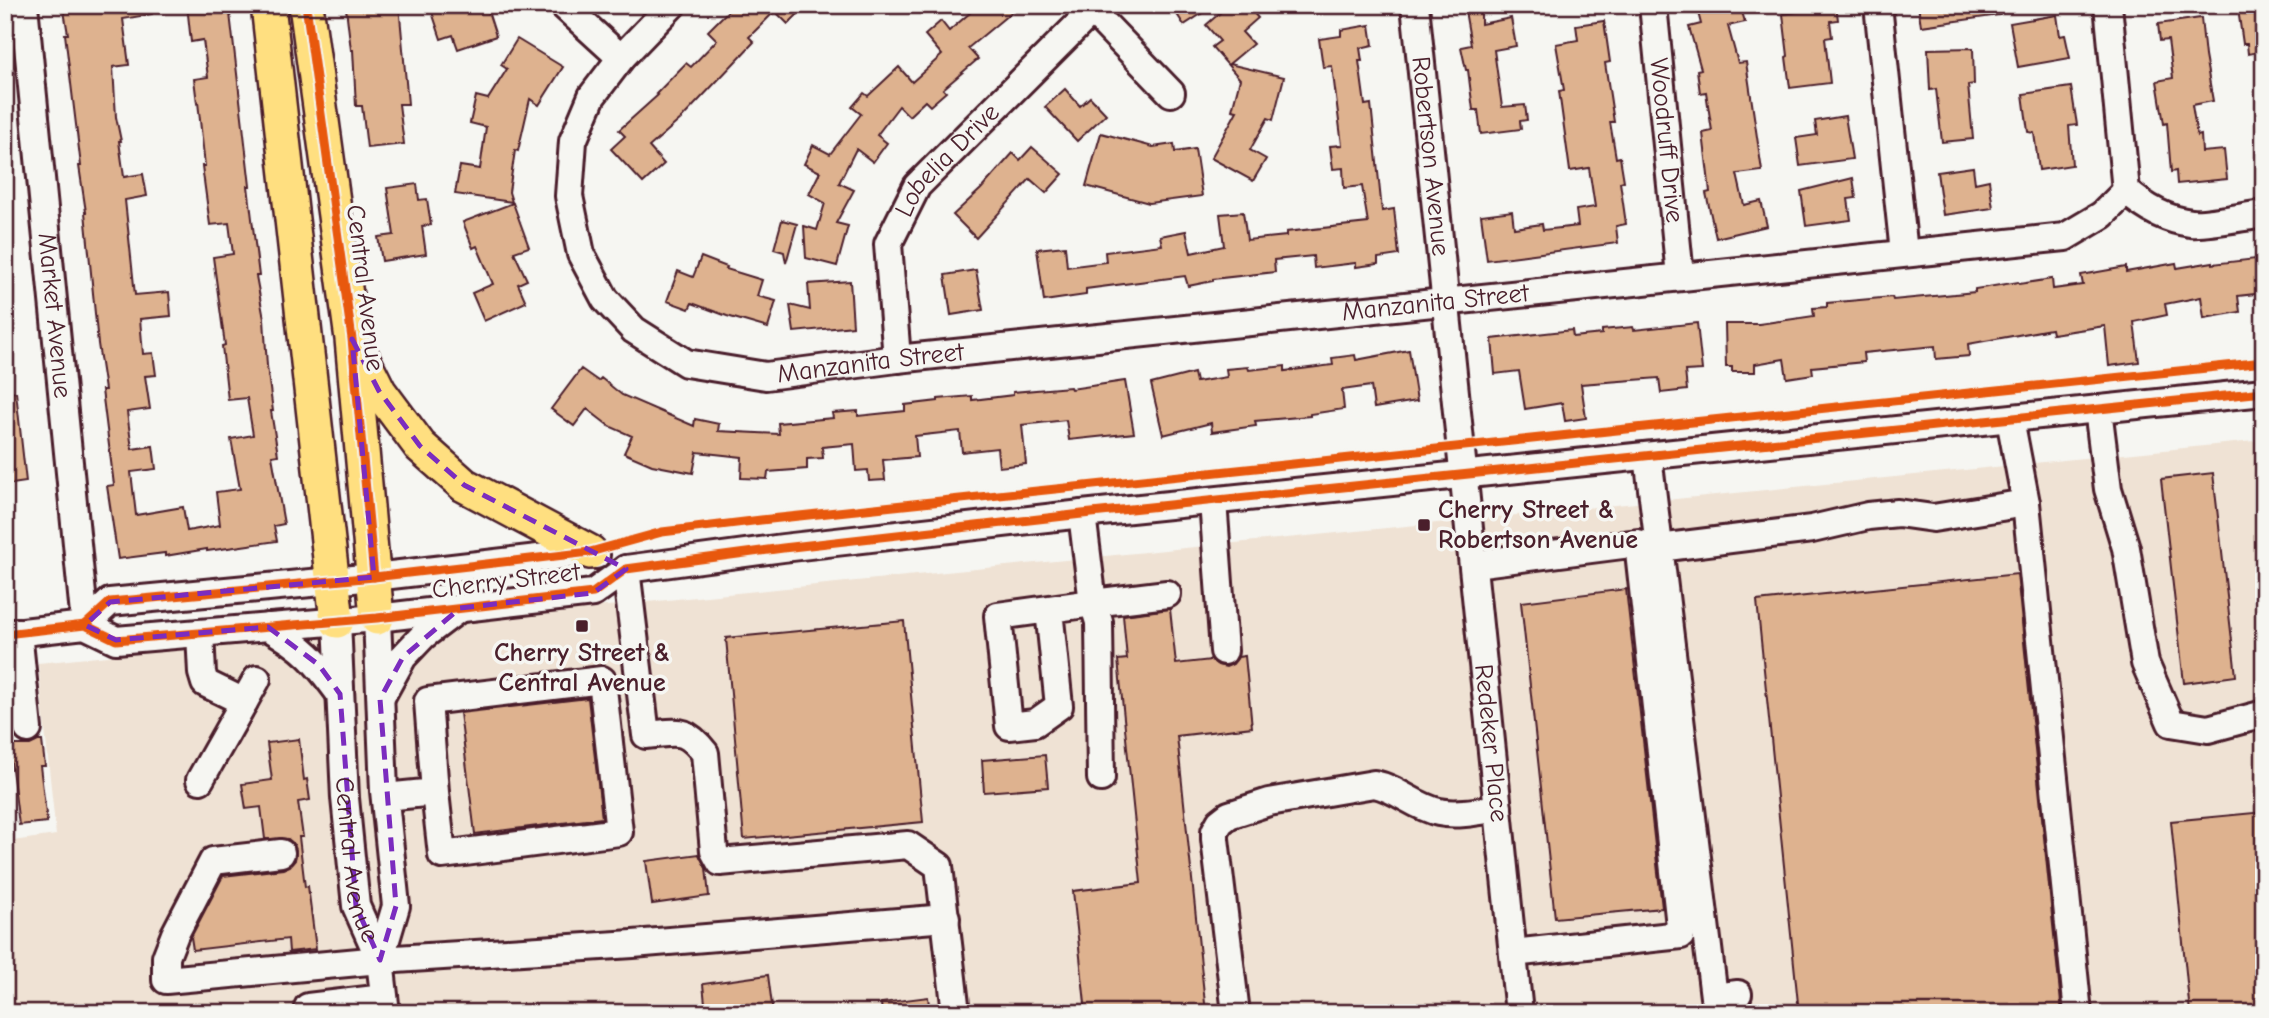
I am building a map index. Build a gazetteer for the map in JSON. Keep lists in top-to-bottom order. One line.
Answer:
{"streets":{"main road":["Central Avenue"],"street":["Woodruff Drive","Robertson Avenue","Lobelia Drive","Manzanita Street","Market Avenue","Cherry Street","Redeker Place"]},"crossings":[["Woodruff Drive","Manzanita Street"],["Robertson Avenue","Manzanita Street"],["Robertson Avenue","Cherry Street"],["Robertson Avenue","Redeker Place"],["Lobelia Drive","Manzanita Street"],["Central Avenue","Cherry Street"],["Market Avenue","Cherry Street"],["Cherry Street","Redeker Place"]],"places":{"transit":["Cherry Street & Robertson Avenue","Cherry Street & Central Avenue"]}}
